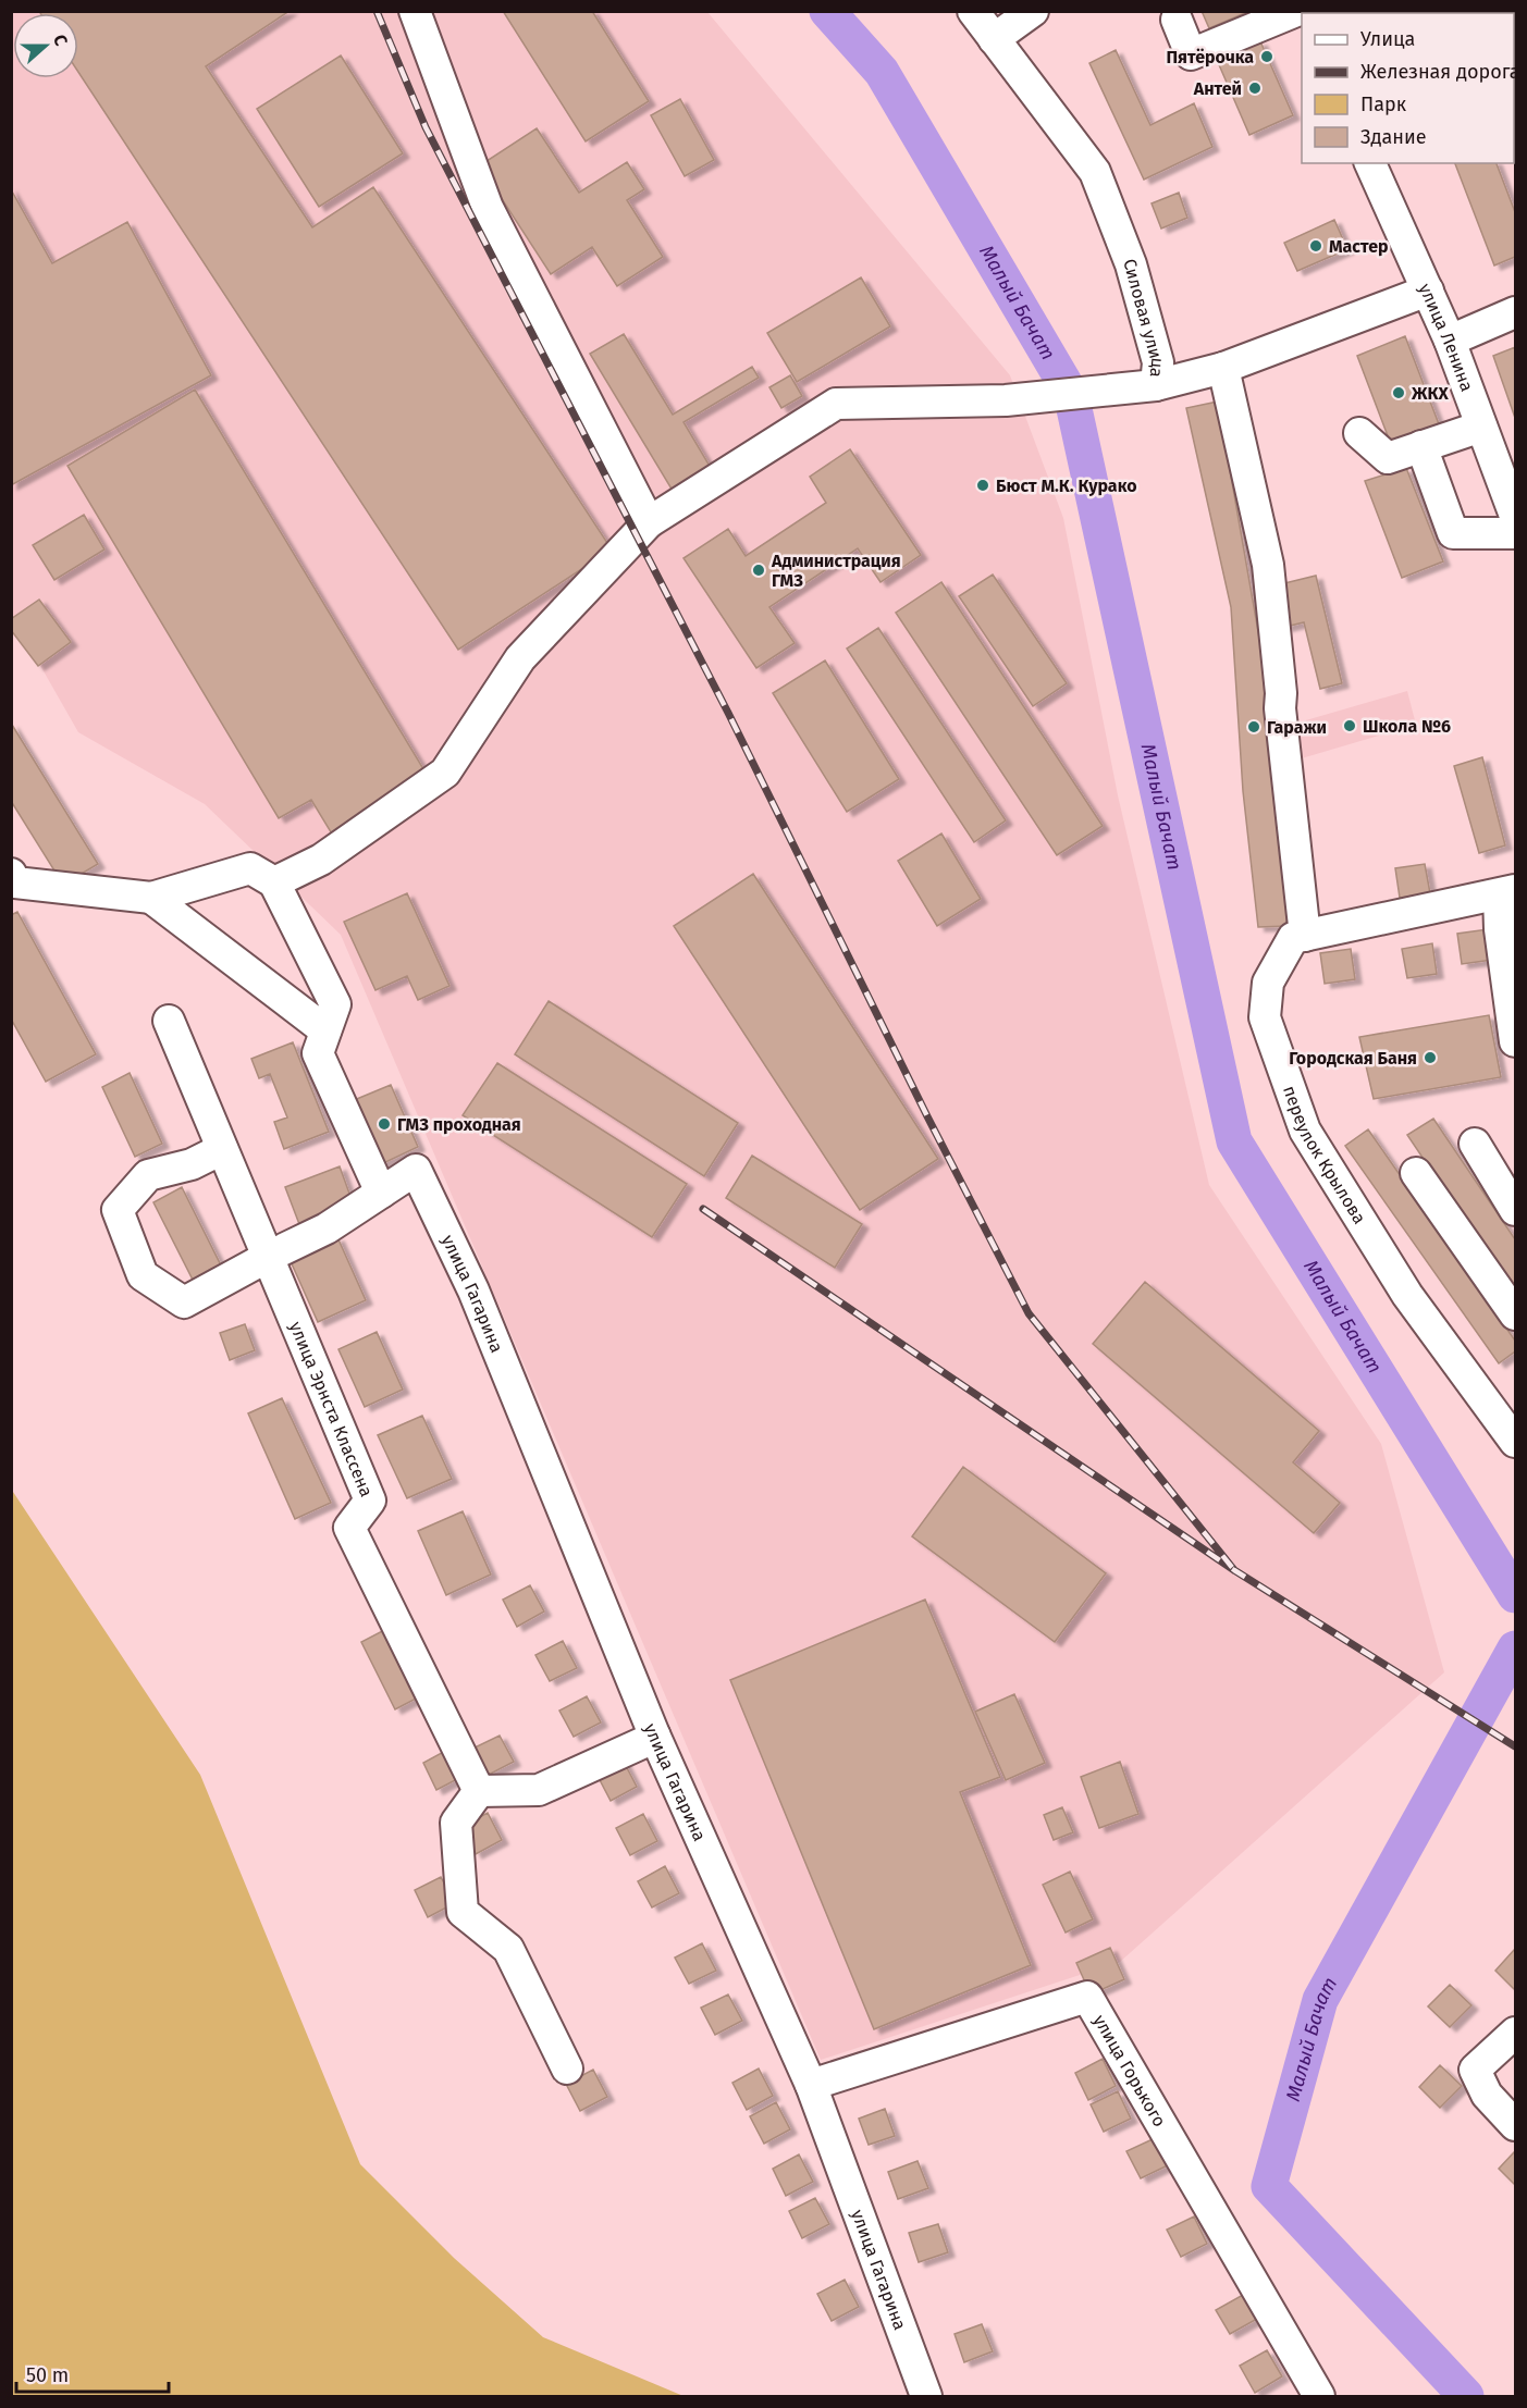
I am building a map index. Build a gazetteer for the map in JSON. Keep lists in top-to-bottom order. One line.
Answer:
{"streets":{"street":["Силовая улица","улица Ленина","переулок Крылова","улица Гагарина","улица Эрнста Классена","улица Горького"]},"crossings":[["Силовая улица","улица Ленина"],["улица Гагарина","улица Горького"]],"water":["Малый Бачат"],"places":["Пятёрочка","Антей","Мастер","ЖКХ","Бюст М.К. Курако","Администрация ГМЗ","Школа №6","Гаражи","Городская Баня","ГМЗ проходная"],"legend":["Улица","Железная дорога","Парк","Здание"],"scale_bar":"50 m","north":"right"}
